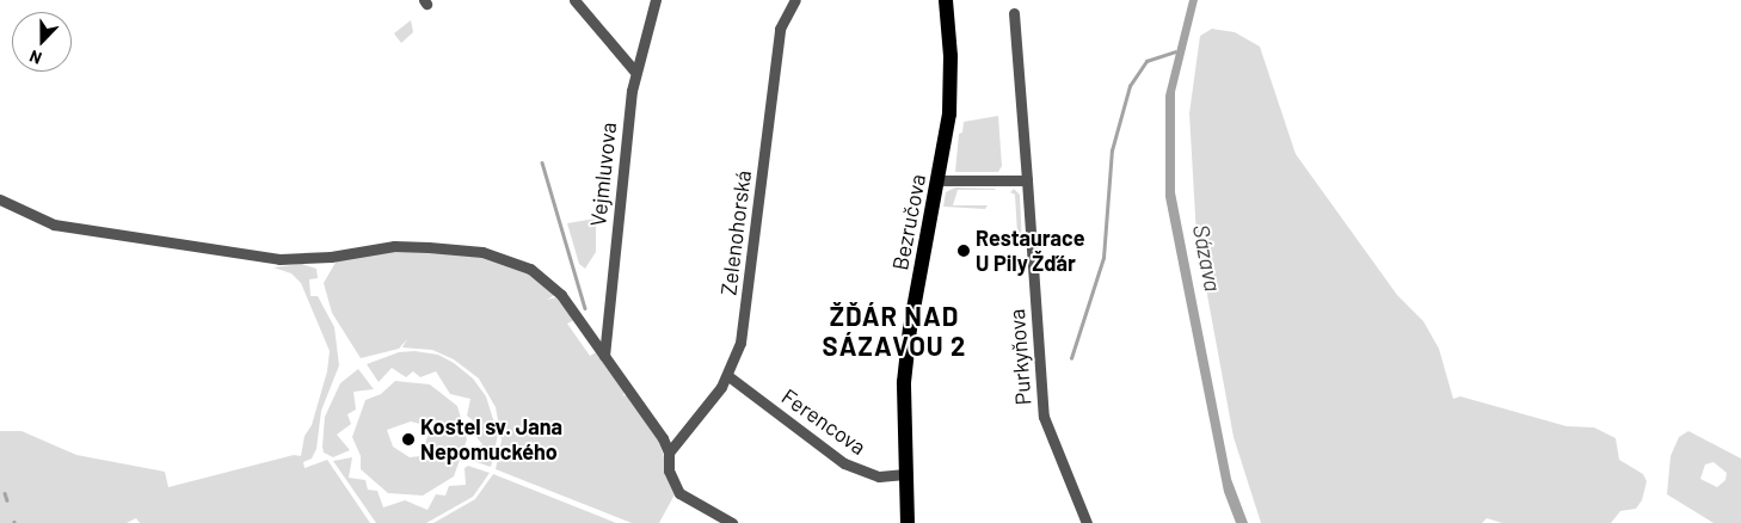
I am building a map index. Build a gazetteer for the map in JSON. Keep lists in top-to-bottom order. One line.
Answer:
{"streets":{"main road":["Bezručova"],"street":["Vejmluvova","Zelenohorská","Purkyňova","Ferencova"]},"crossings":[["Bezručova","Ferencova"],["Zelenohorská","Ferencova"]],"districts":["ŽĎÁR NAD SÁZAVOU 2"],"water":["Sázava"],"places":["Restaurace U Pily Žďár","Kostel sv. Jana Nepomuckého"],"north":"bottom"}
